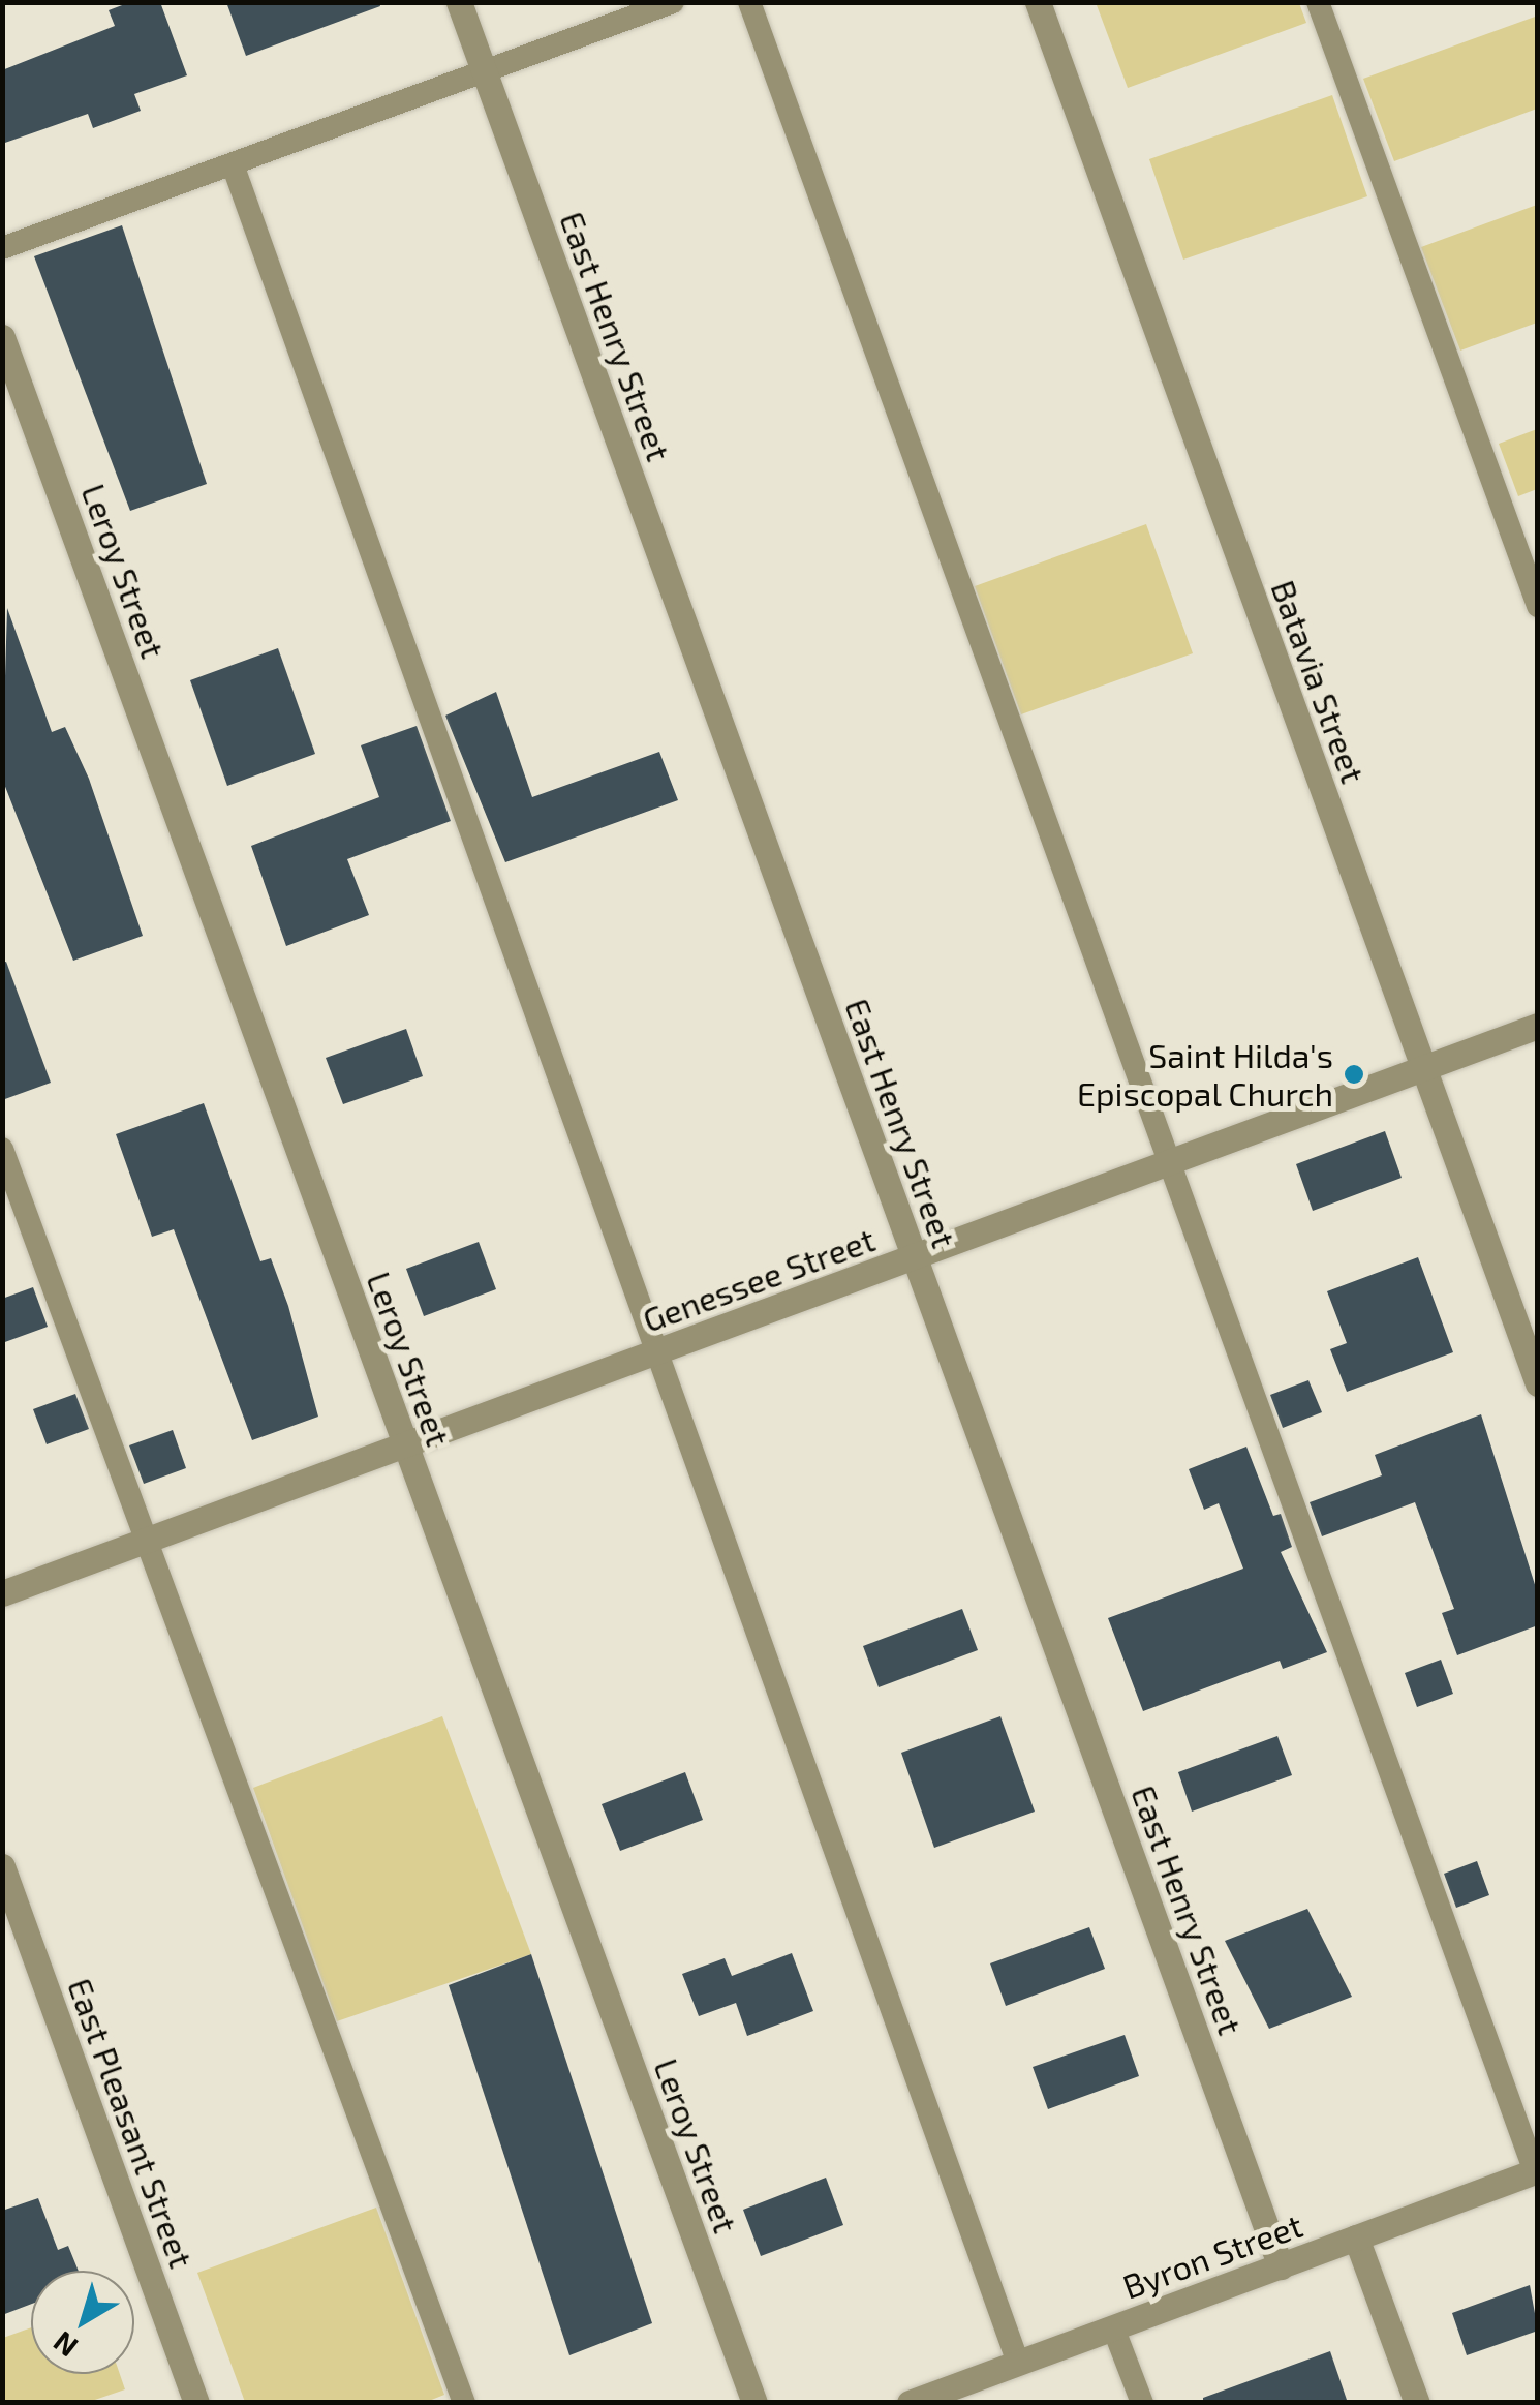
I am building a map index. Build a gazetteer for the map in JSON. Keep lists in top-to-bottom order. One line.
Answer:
{"streets":{"street":["East Henry Street","Leroy Street","Batavia Street","Genessee Street","East Pleasant Street","Byron Street"]},"crossings":[["East Henry Street","Genessee Street"],["East Henry Street","Byron Street"],["Leroy Street","Genessee Street"],["Batavia Street","Genessee Street"]],"places":["Saint Hilda's Episcopal Church"],"north":"bottom left"}
